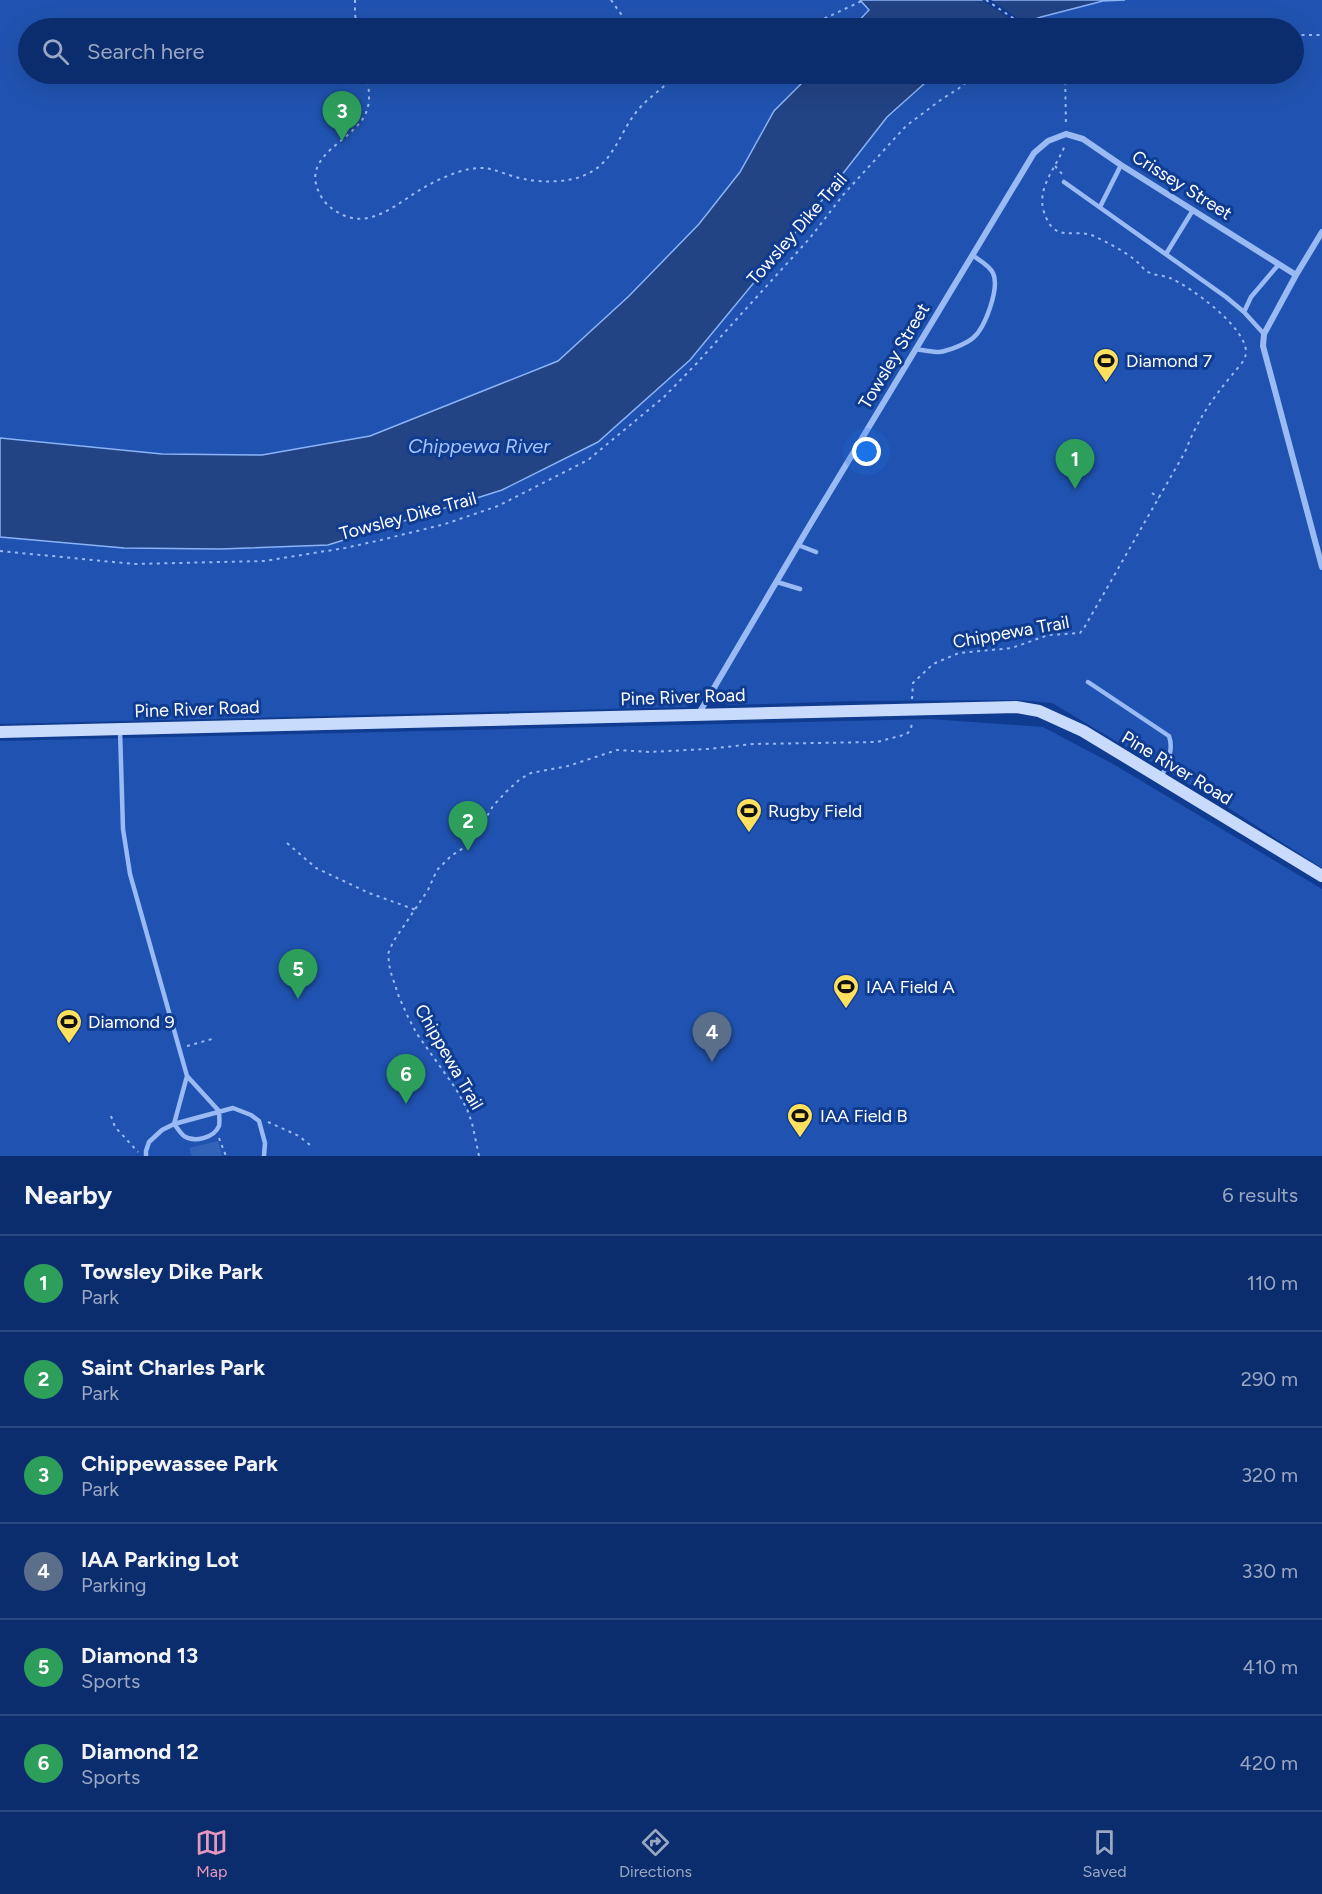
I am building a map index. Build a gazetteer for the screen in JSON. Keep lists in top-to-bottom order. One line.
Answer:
{"streets":{"street":["Crissey Street","Towsley Street","Pine River Road"],"path":["Towsley Dike Trail","Chippewa Trail"]},"crossings":[["Crissey Street","Towsley Street"],["Crissey Street","Chippewa Trail"],["Towsley Street","Chippewa Trail"],["Towsley Street","Pine River Road"],["Chippewa Trail","Pine River Road"]],"water":["Chippewa River"],"places":{"sports":["Diamond 7","Rugby Field","IAA Field A","Diamond 9","IAA Field B"]},"page":{"search":"Search here","pins":["3","1","2","5","4","6"],"heading":["Nearby","6 results"],"list":[{"mark":"1","name":"Towsley Dike Park","note":"Park","value":"110 m"},{"mark":"2","name":"Saint Charles Park","note":"Park","value":"290 m"},{"mark":"3","name":"Chippewassee Park","note":"Park","value":"320 m"},{"mark":"4","name":"IAA Parking Lot","note":"Parking","value":"330 m"},{"mark":"5","name":"Diamond 13","note":"Sports","value":"410 m"},{"mark":"6","name":"Diamond 12","note":"Sports","value":"420 m"}],"nav":["Map","Directions","Saved"]}}
